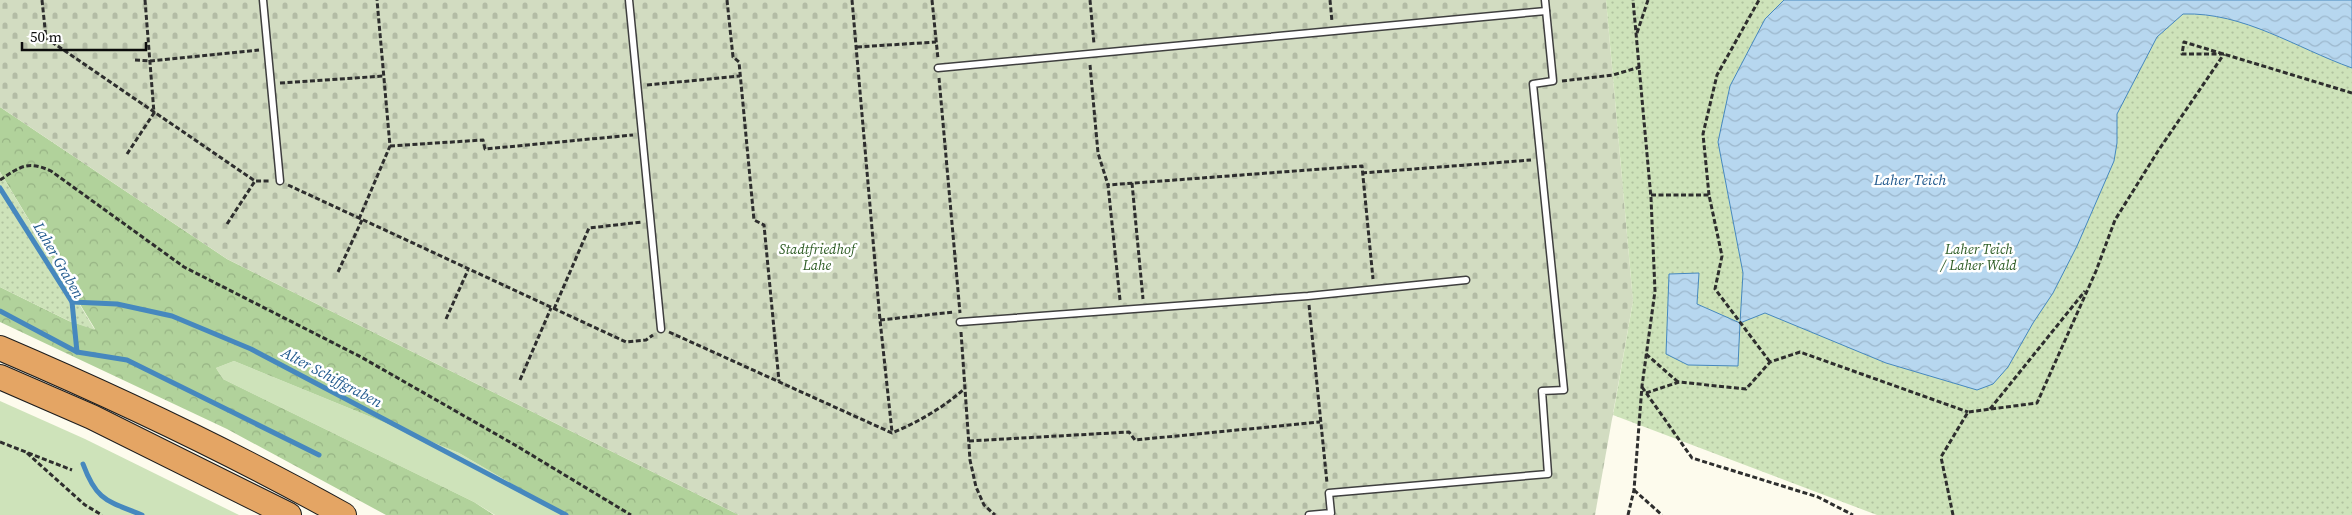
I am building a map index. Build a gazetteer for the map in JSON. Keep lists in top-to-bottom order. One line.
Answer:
{"water":["Laher Teich","Laher Graben","Alter Schiffgraben"],"parks":["Stadtfriedhof Lahe","Laher Teich / Laher Wald"],"scale_bar":"50 m"}
